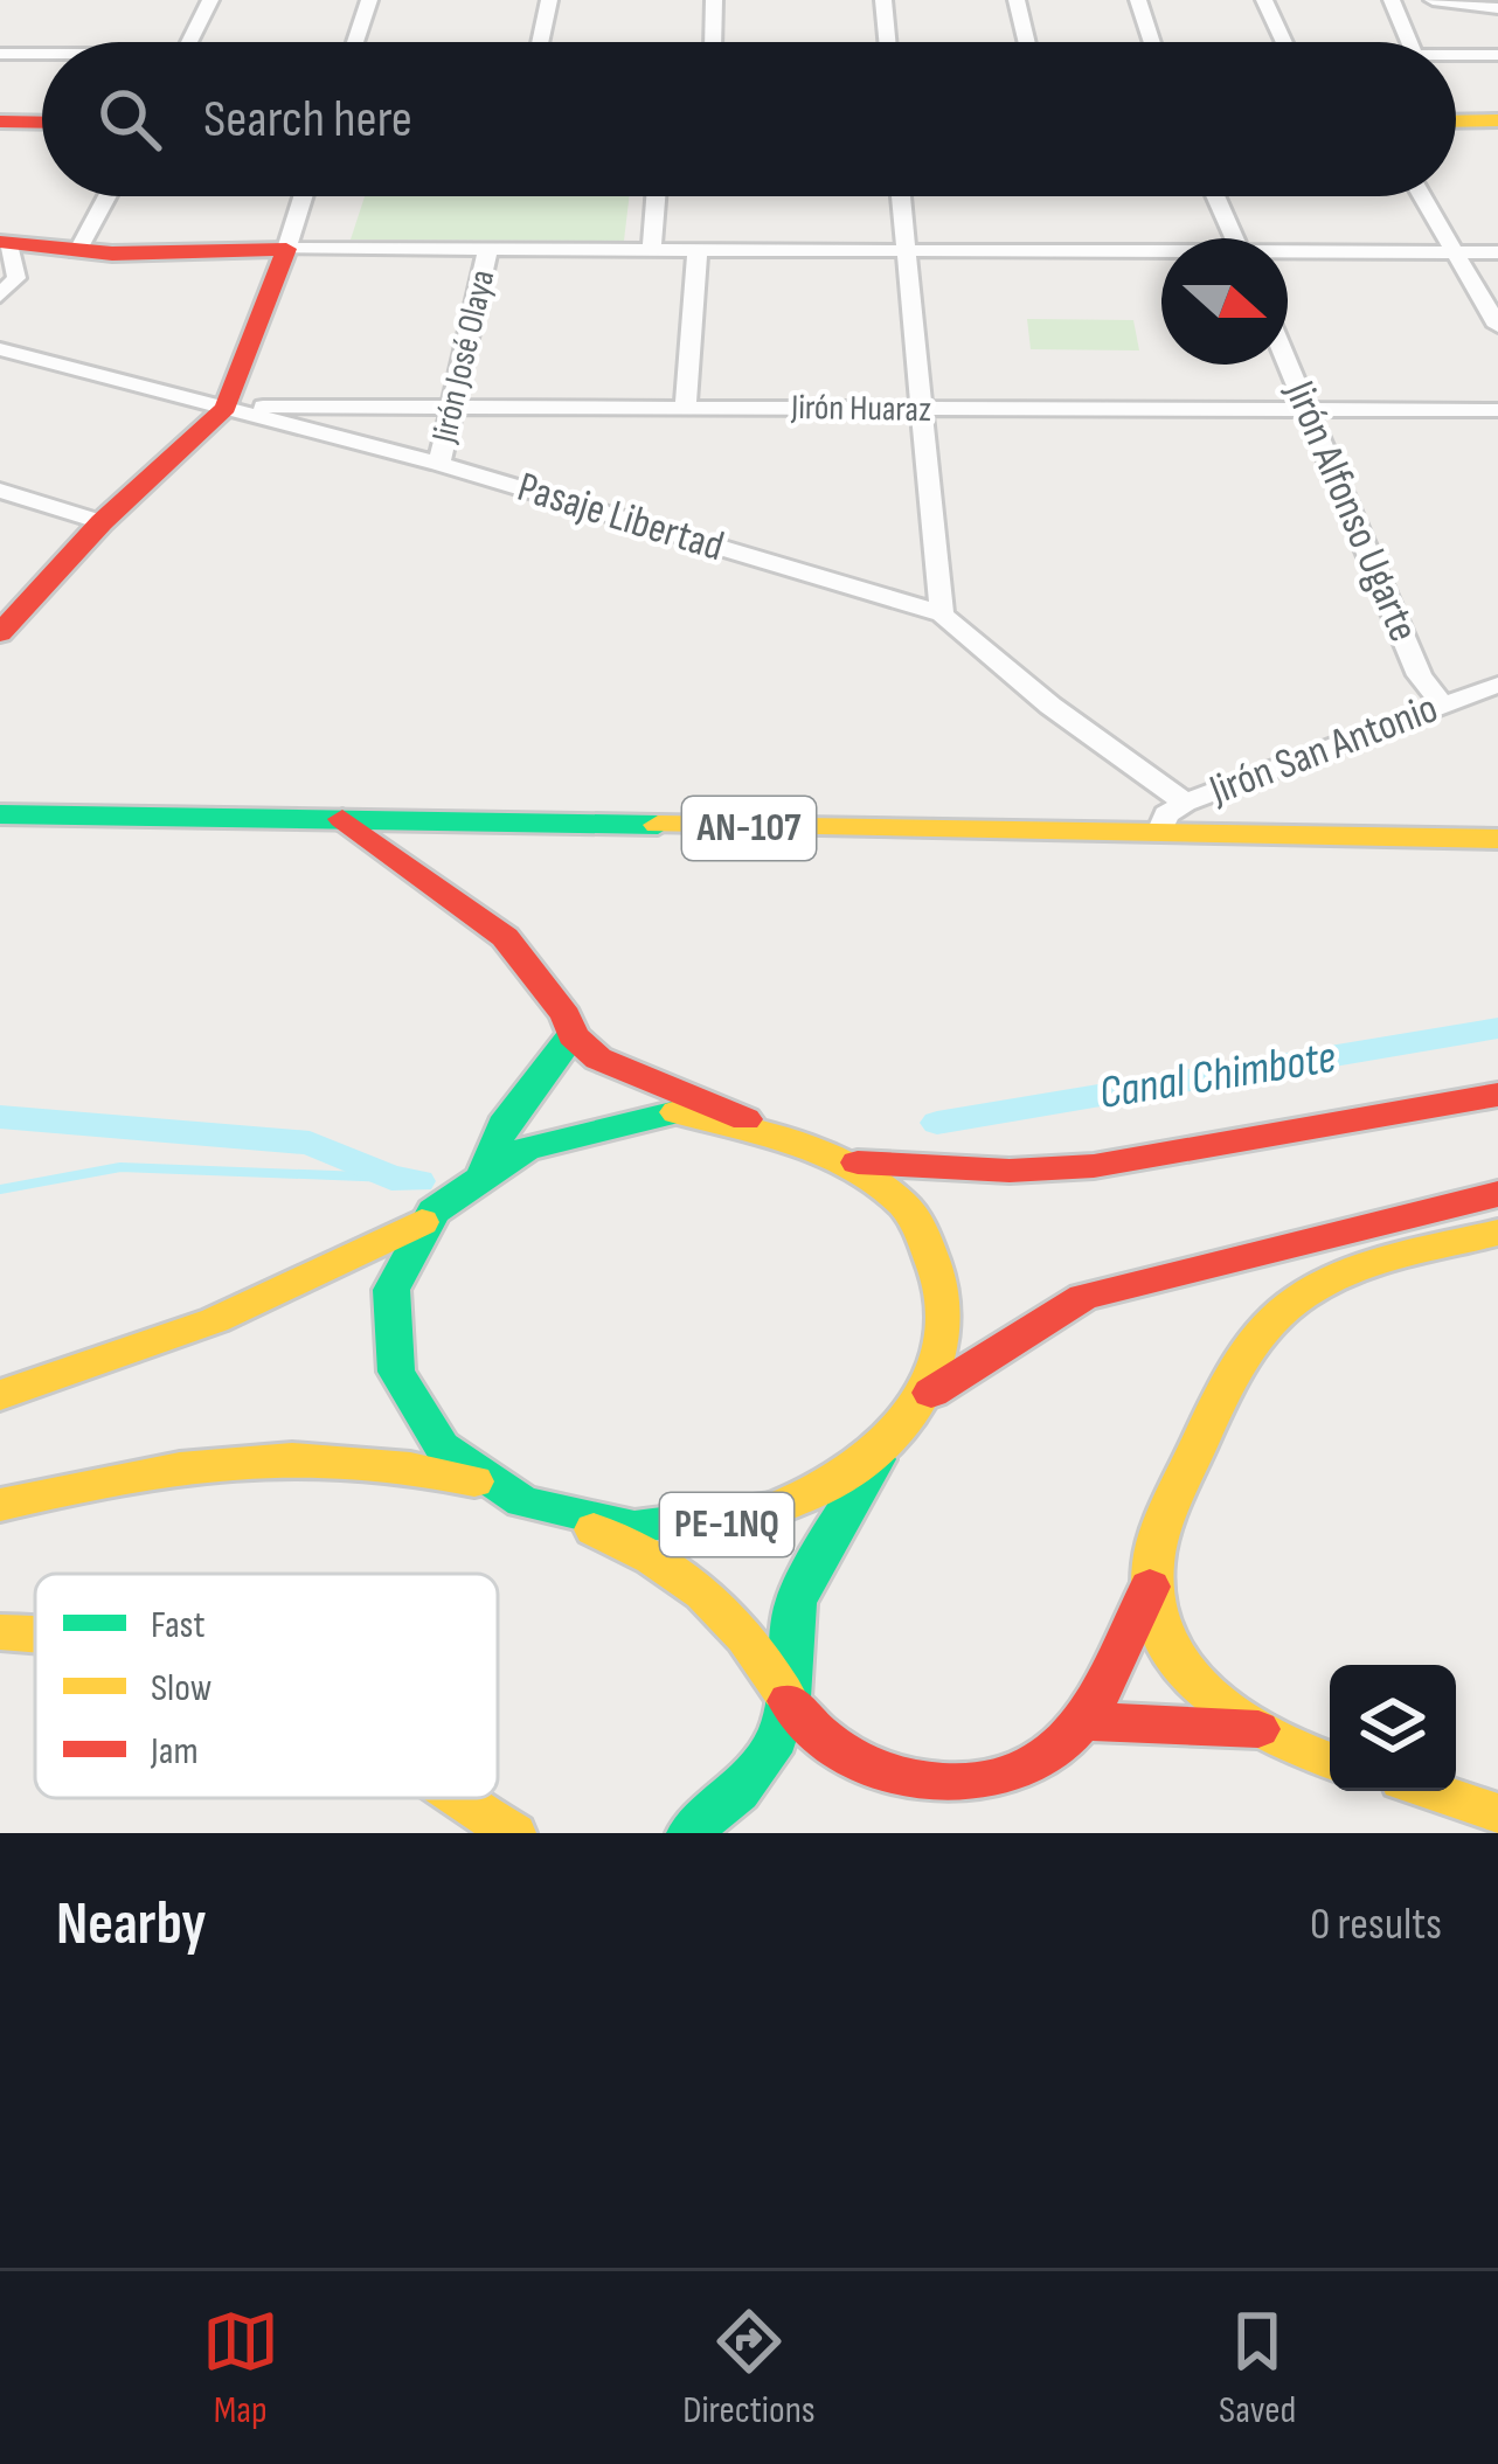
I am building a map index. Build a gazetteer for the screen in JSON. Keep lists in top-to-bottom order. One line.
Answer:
{"streets":{"main road":["AN-107","PE-1NQ"],"street":["Jirón José Olaya","Jirón Huaraz","Jirón Alfonso Ugarte","Pasaje Libertad","Jirón San Antonio"]},"crossings":[["Jirón José Olaya","Jirón Huaraz"],["Jirón José Olaya","Pasaje Libertad"],["Jirón Huaraz","Jirón Alfonso Ugarte"],["Jirón Huaraz","Pasaje Libertad"],["Jirón Alfonso Ugarte","Jirón San Antonio"],["Pasaje Libertad","Jirón San Antonio"],["Jirón San Antonio","AN-107"]],"water":["Canal Chimbote"],"legend":["Fast","Slow","Jam"],"north":"right","page":{"search":"Search here","heading":["Nearby","0 results"],"nav":["Map","Directions","Saved"]}}
